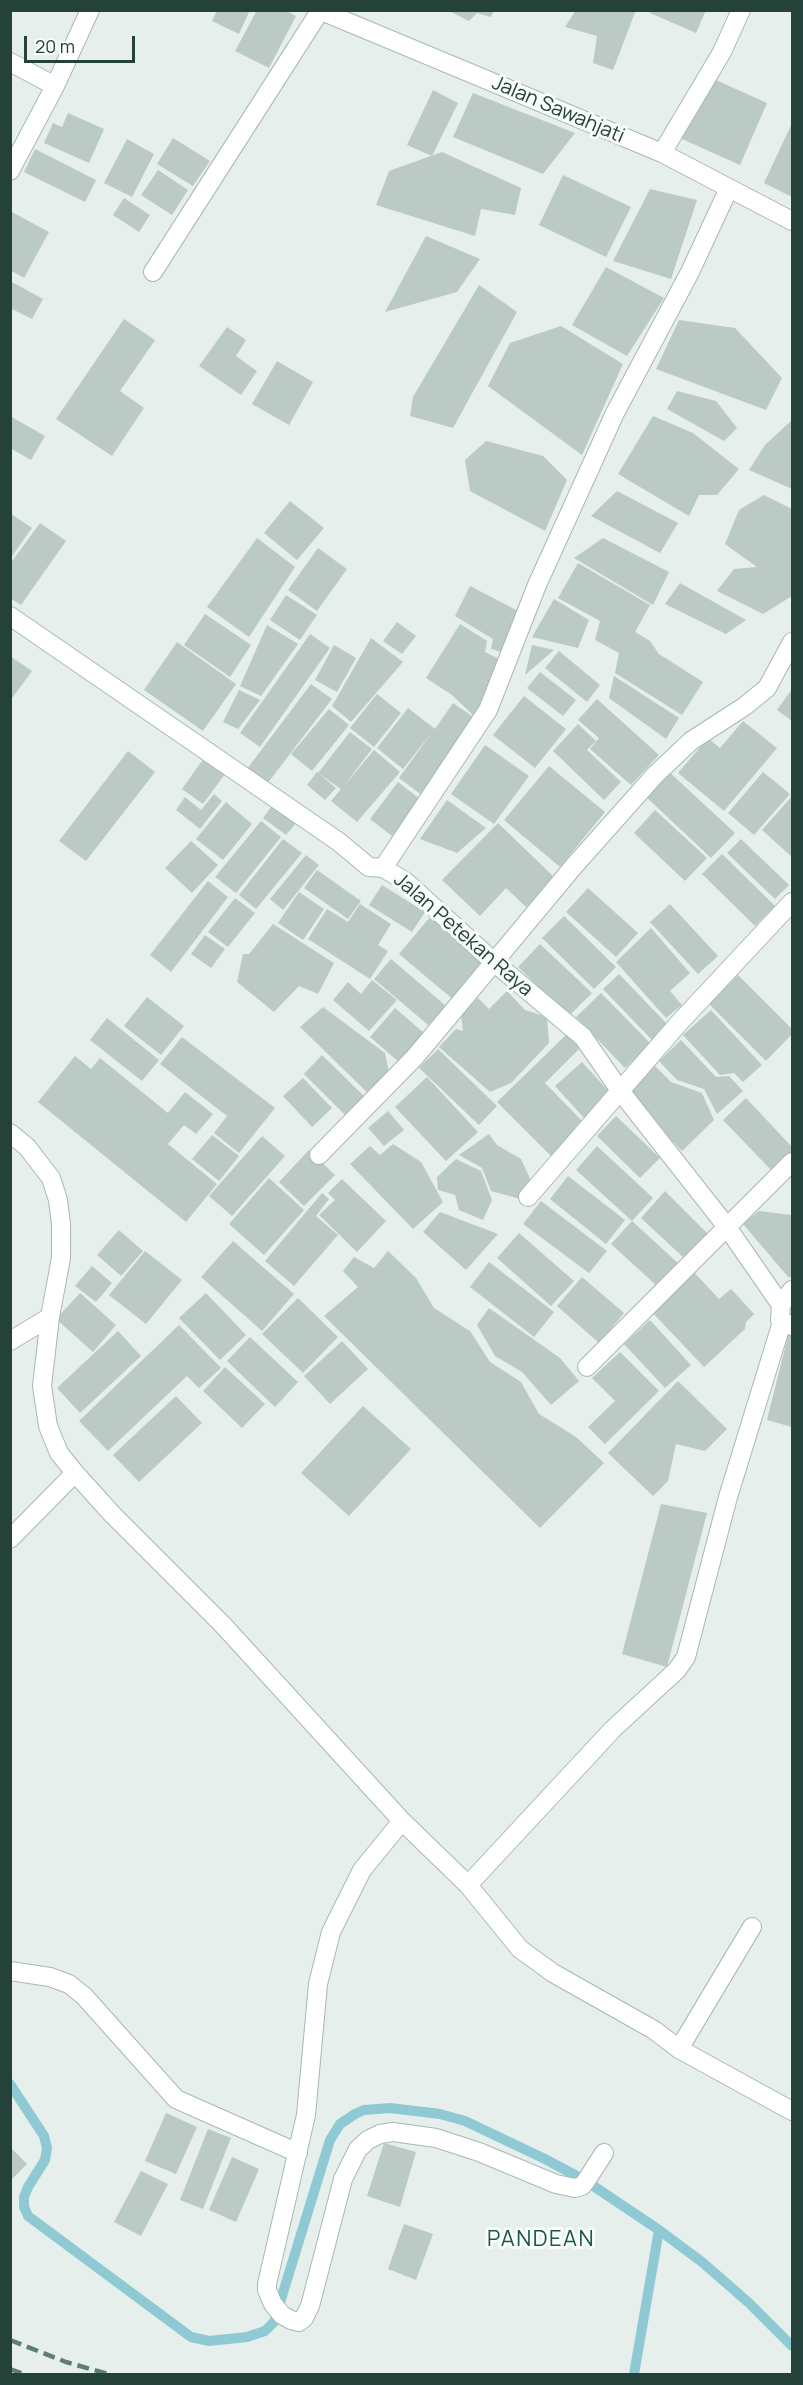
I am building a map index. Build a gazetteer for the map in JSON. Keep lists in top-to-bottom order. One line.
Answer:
{"streets":{"street":["Jalan Sawahjati","Jalan Petekan Raya"]},"districts":["PANDEAN"],"scale_bar":"20 m"}
